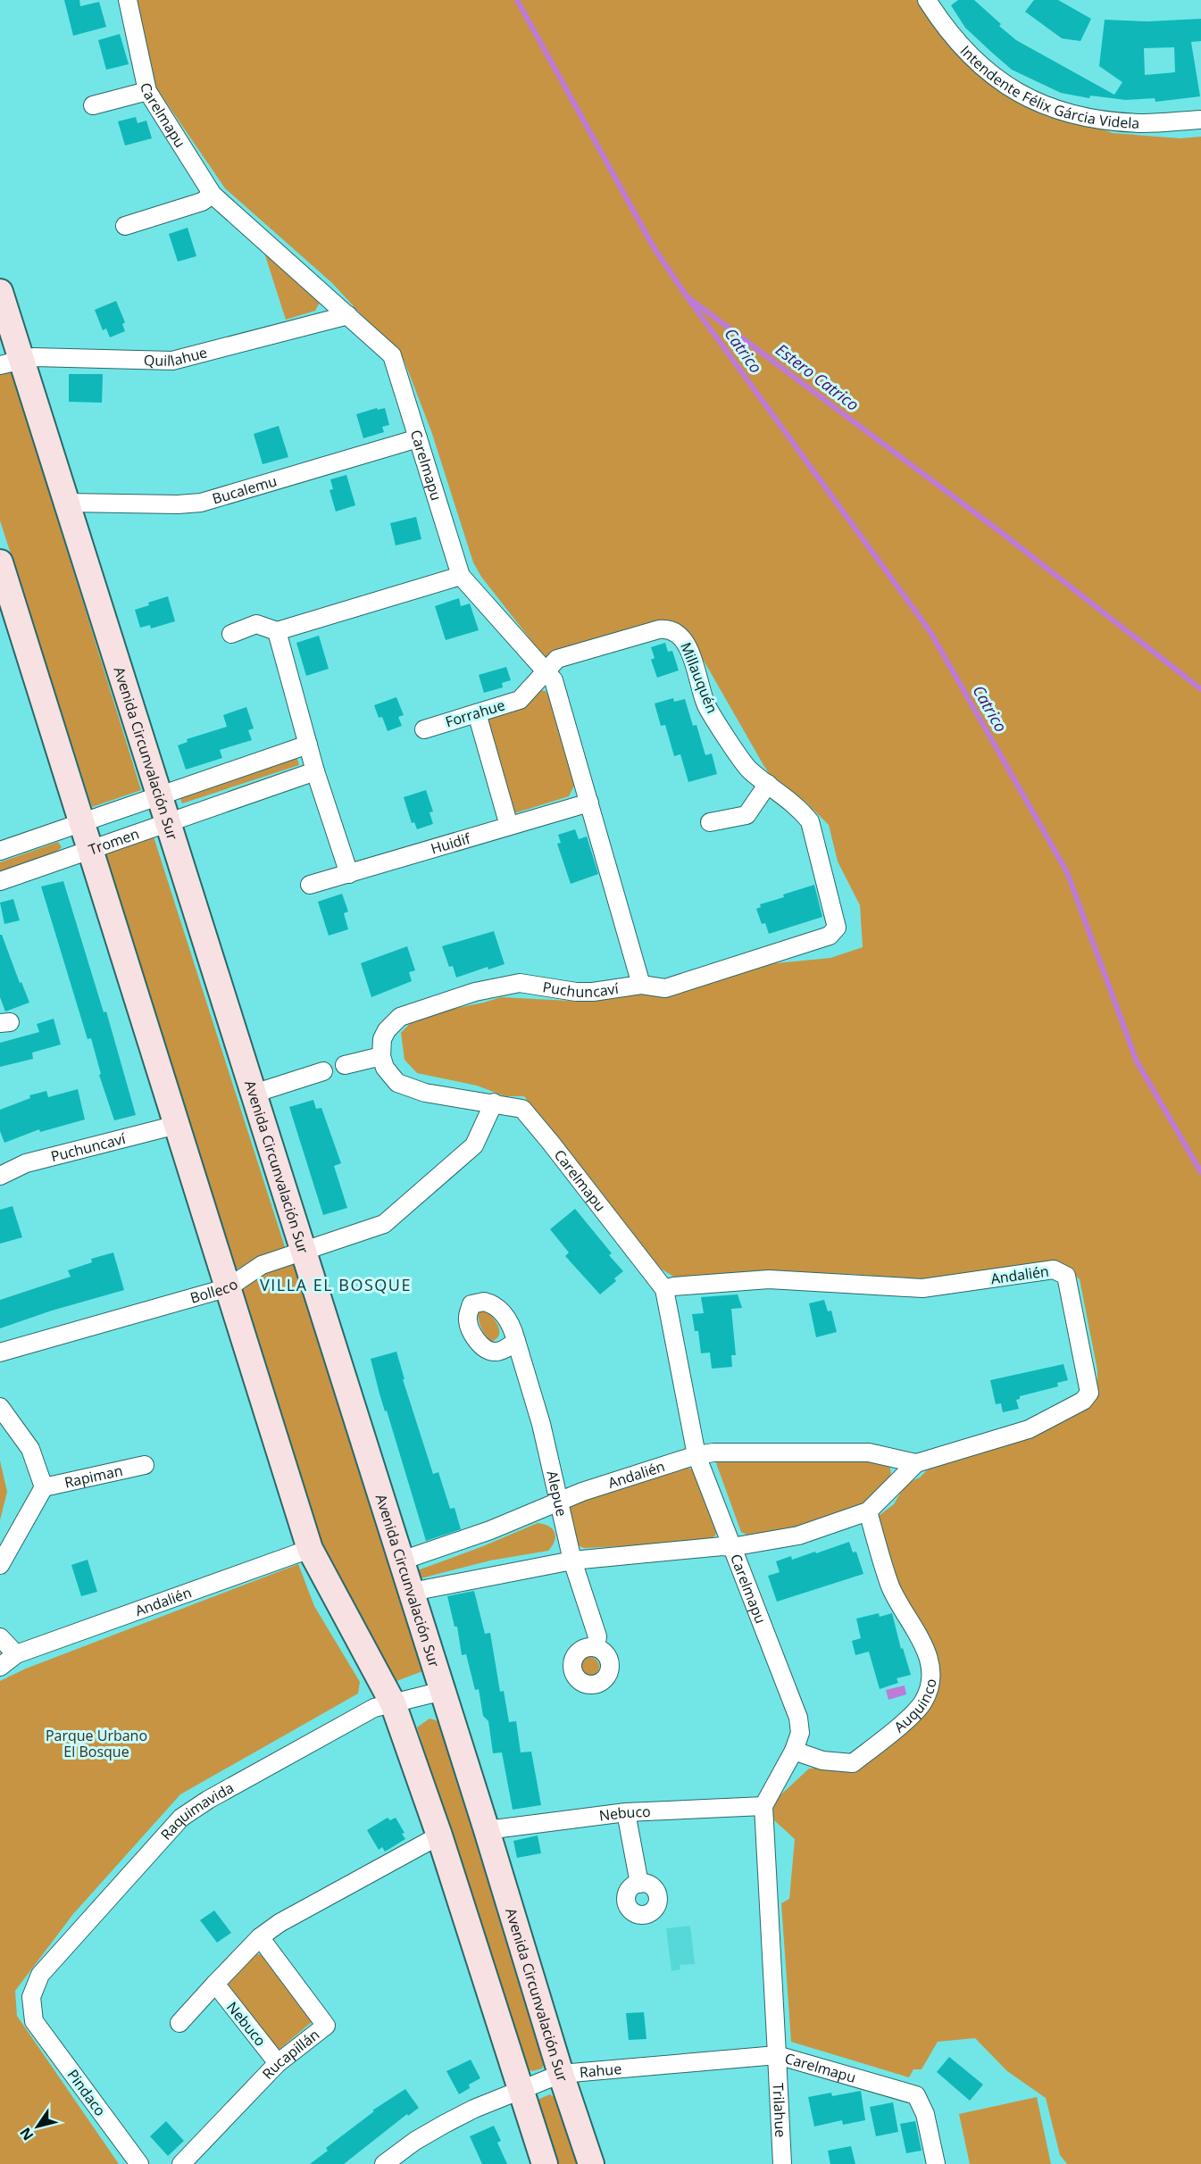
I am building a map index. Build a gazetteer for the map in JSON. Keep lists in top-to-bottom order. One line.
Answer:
{"streets":{"main road":["Avenida Circunvalación Sur"],"street":["Intendente Félix Gárcia Videla","Carelmapu","Quillahue","Bucalemu","Millauquén","Forrahue","Tromen","Huidif","Puchuncaví","Andalién","Bolleco","Rapiman","Alepue","Auquinco","Raquimavida","Nebuco","Rucapillán","Rahue","Pindaco","Trilahue"]},"crossings":[["Carelmapu","Quillahue"],["Carelmapu","Bucalemu"],["Carelmapu","Millauquén"],["Carelmapu","Forrahue"],["Carelmapu","Huidif"],["Carelmapu","Puchuncaví"],["Carelmapu","Andalién"],["Carelmapu","Bolleco"],["Carelmapu","Auquinco"],["Carelmapu","Nebuco"],["Carelmapu","Rahue"],["Carelmapu","Trilahue"],["Quillahue","Avenida Circunvalación Sur"],["Bucalemu","Avenida Circunvalación Sur"],["Millauquén","Forrahue"],["Millauquén","Puchuncaví"],["Avenida Circunvalación Sur","Tromen"],["Avenida Circunvalación Sur","Andalién"],["Avenida Circunvalación Sur","Bolleco"],["Avenida Circunvalación Sur","Raquimavida"],["Avenida Circunvalación Sur","Nebuco"],["Avenida Circunvalación Sur","Rahue"],["Andalién","Alepue"],["Andalién","Auquinco"],["Raquimavida","Pindaco"],["Nebuco","Rucapillán"],["Rahue","Trilahue"]],"districts":["VILLA EL BOSQUE"],"water":["Catrico","Estero Catrico"],"parks":["Parque Urbano El Bosque"],"north":"bottom left"}
